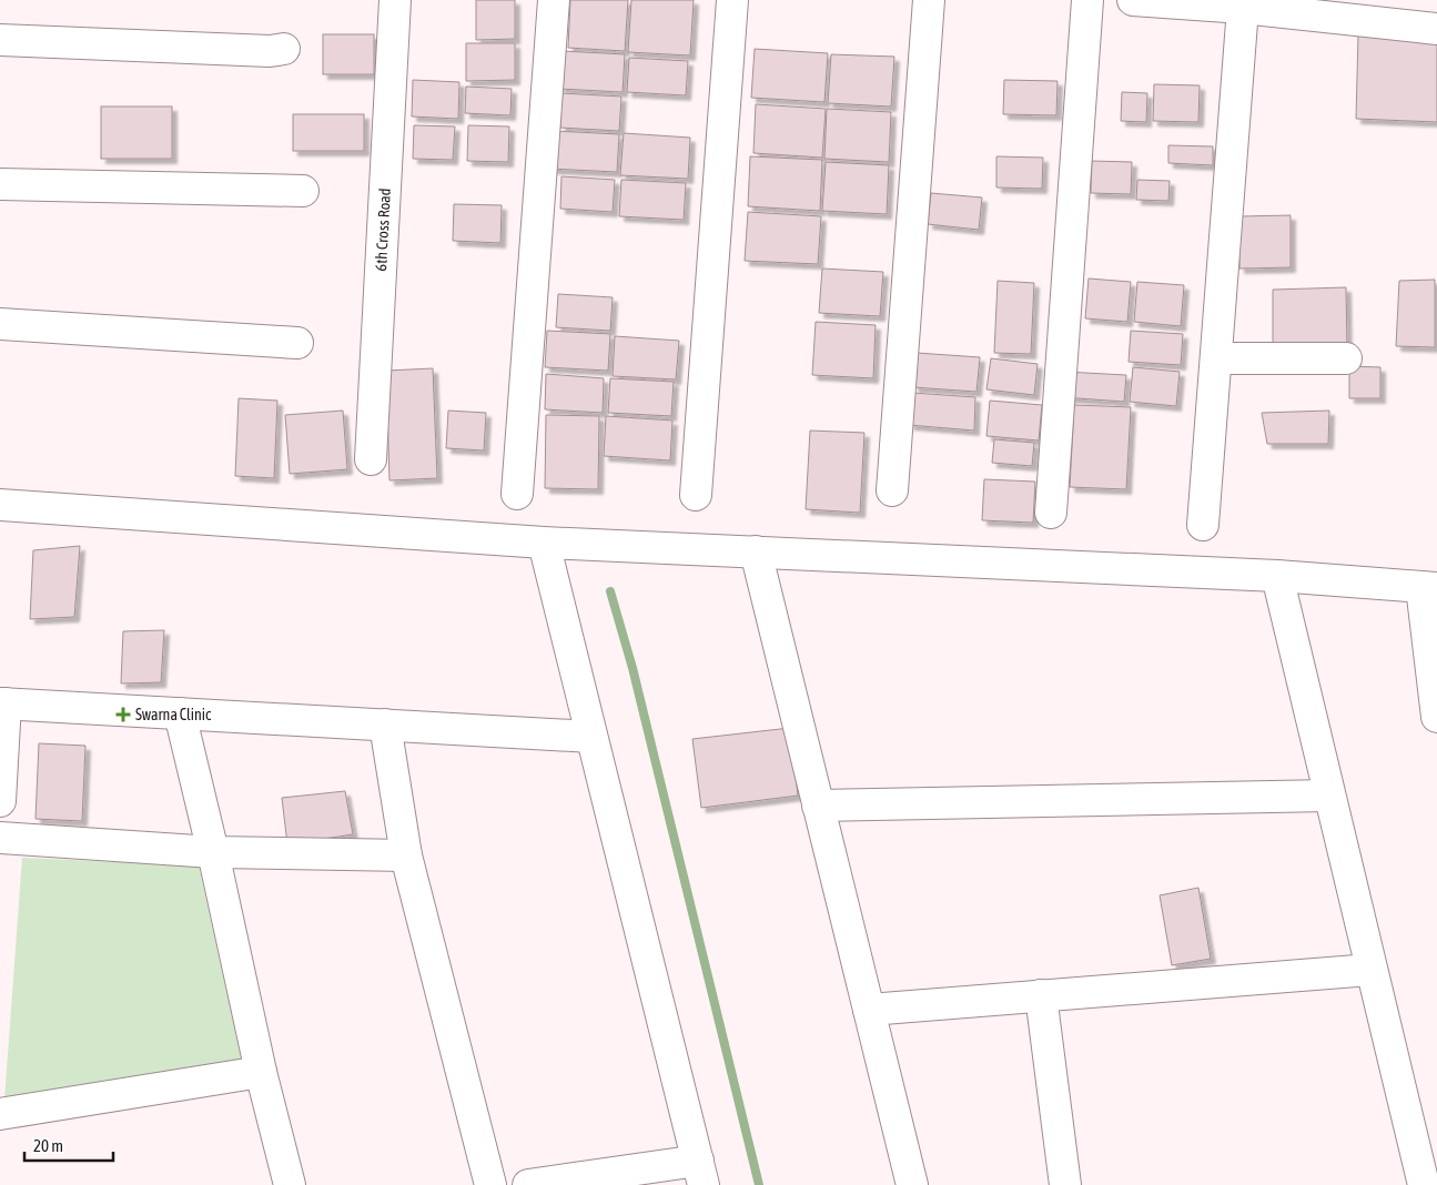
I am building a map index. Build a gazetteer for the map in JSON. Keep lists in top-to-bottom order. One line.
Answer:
{"streets":{"street":["6th Cross Road"]},"places":{"health":["Swarna Clinic"]},"scale_bar":"20 m"}
